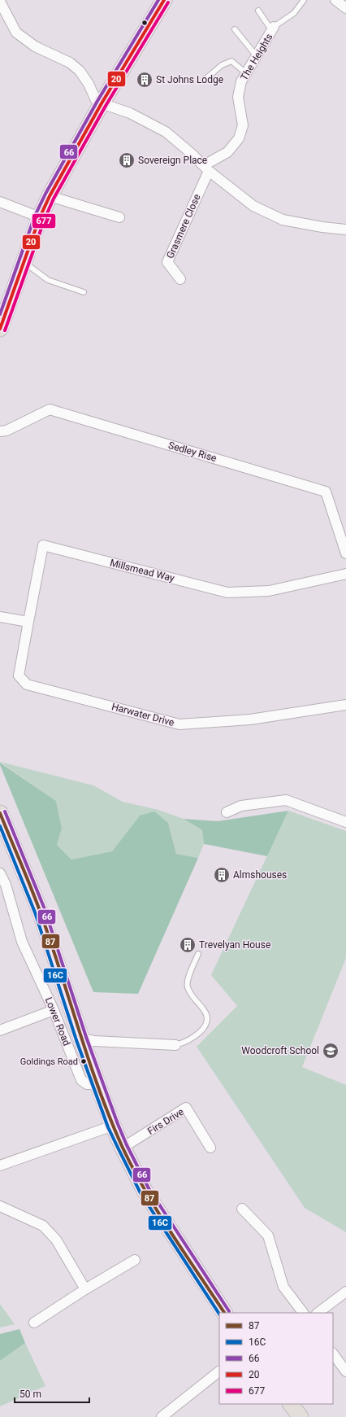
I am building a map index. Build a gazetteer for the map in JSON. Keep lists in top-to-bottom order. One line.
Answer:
{"streets":{"street":["The Heights","Grasmere Close","Sedley Rise","Millsmead Way","Harwater Drive","Lower Road","Firs Drive"]},"crossings":[["The Heights","Grasmere Close"],["Millsmead Way","Harwater Drive"]],"places":{"building":["St Johns Lodge","Sovereign Place","Almshouses","Trevelyan House"],"school or university":["Woodcroft School"],"other":["Goldings Road"]},"lines":["transit line 66","transit line 20","transit line 677","transit line 87","transit line 16C"],"legend":["87","16C","66","20","677"],"scale_bar":"50 m"}
